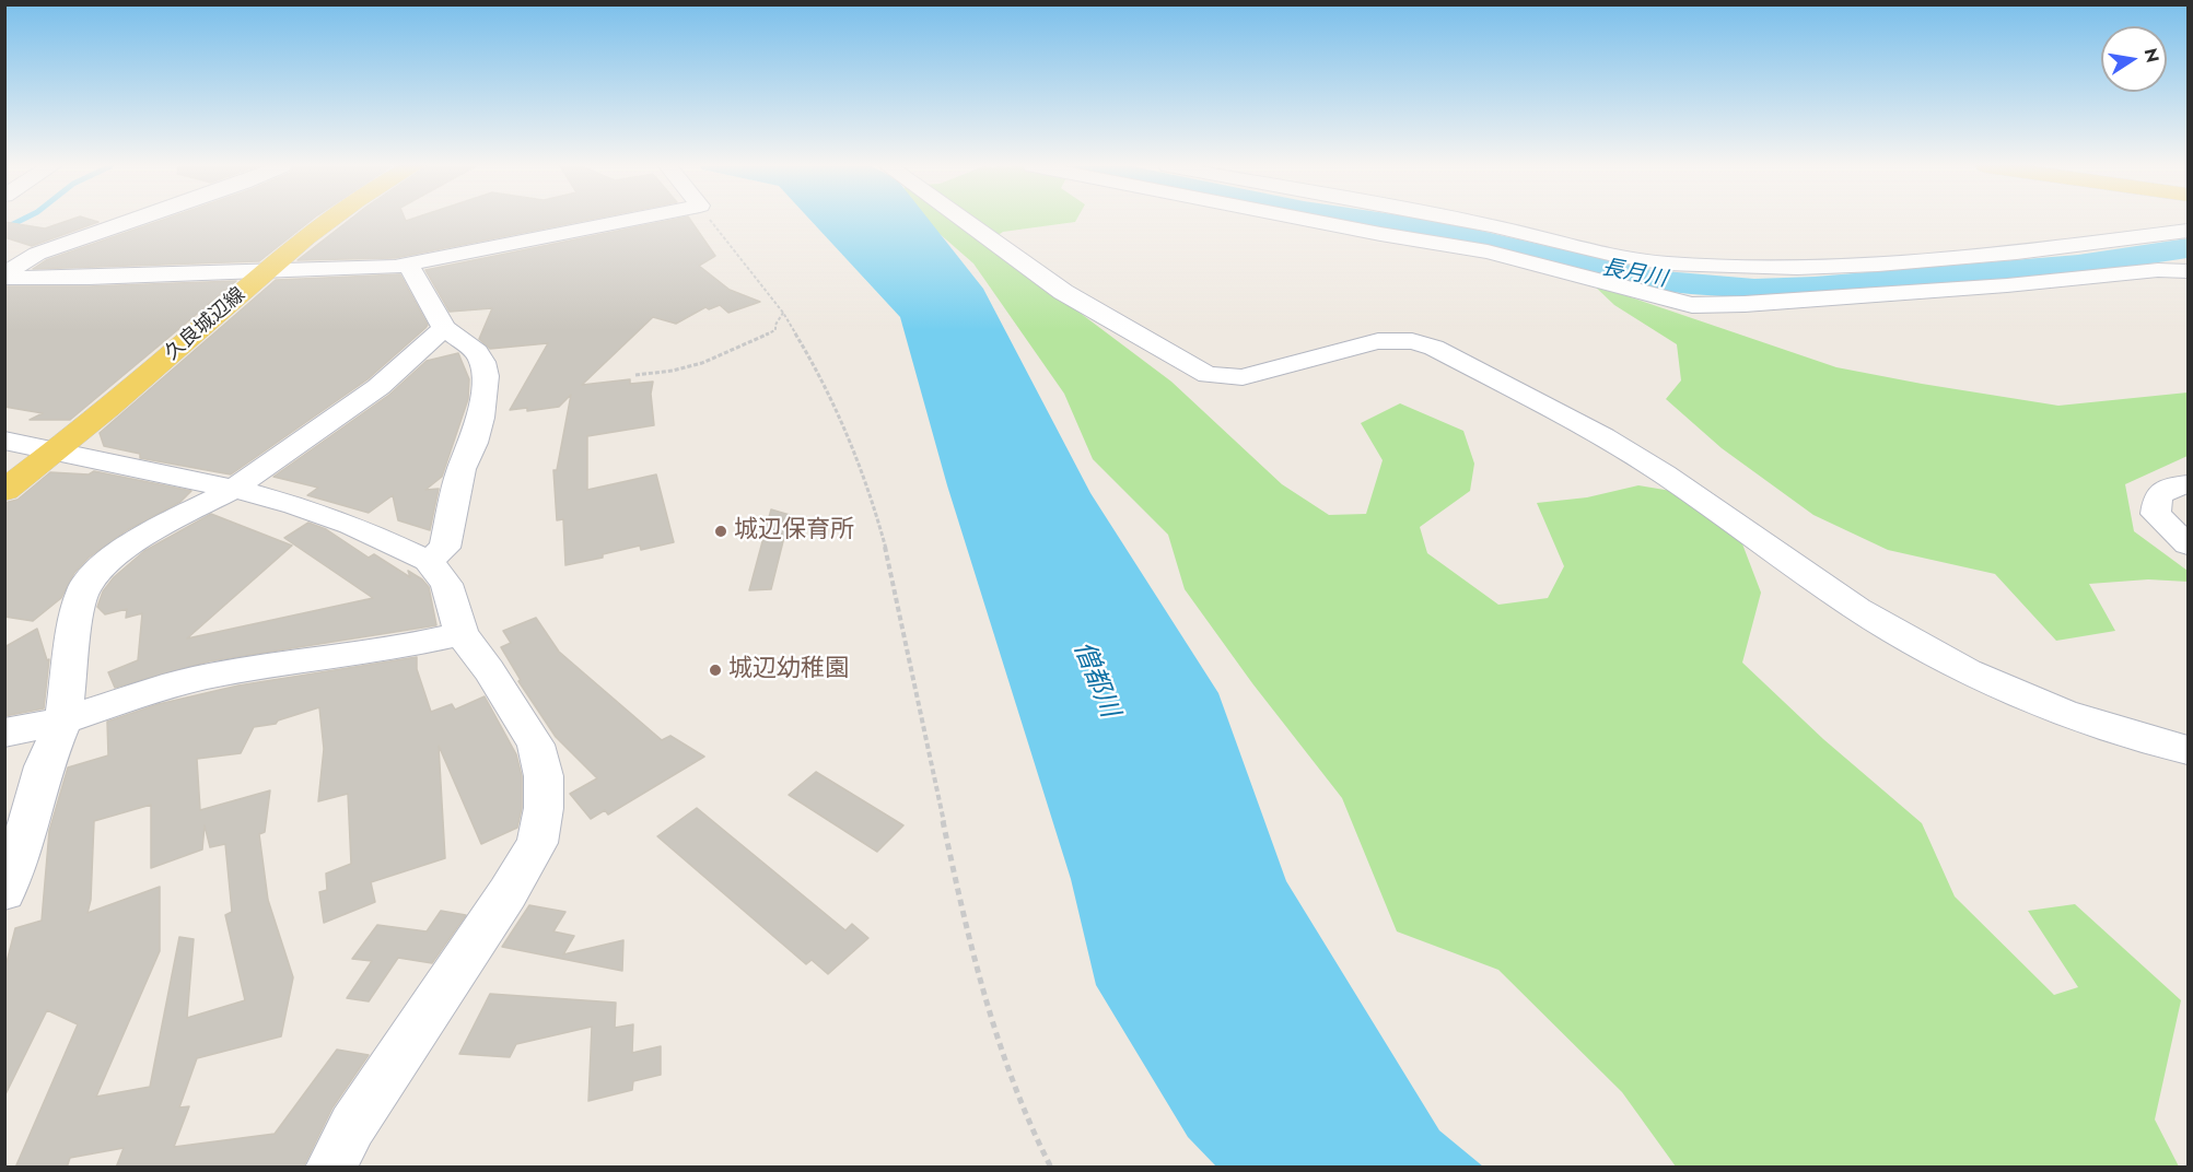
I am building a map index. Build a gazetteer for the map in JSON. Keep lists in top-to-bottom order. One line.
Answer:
{"streets":{"main road":["久良城辺線"]},"water":["長月川","僧都川"],"places":["城辺保育所","城辺幼稚園"],"north":"right"}
